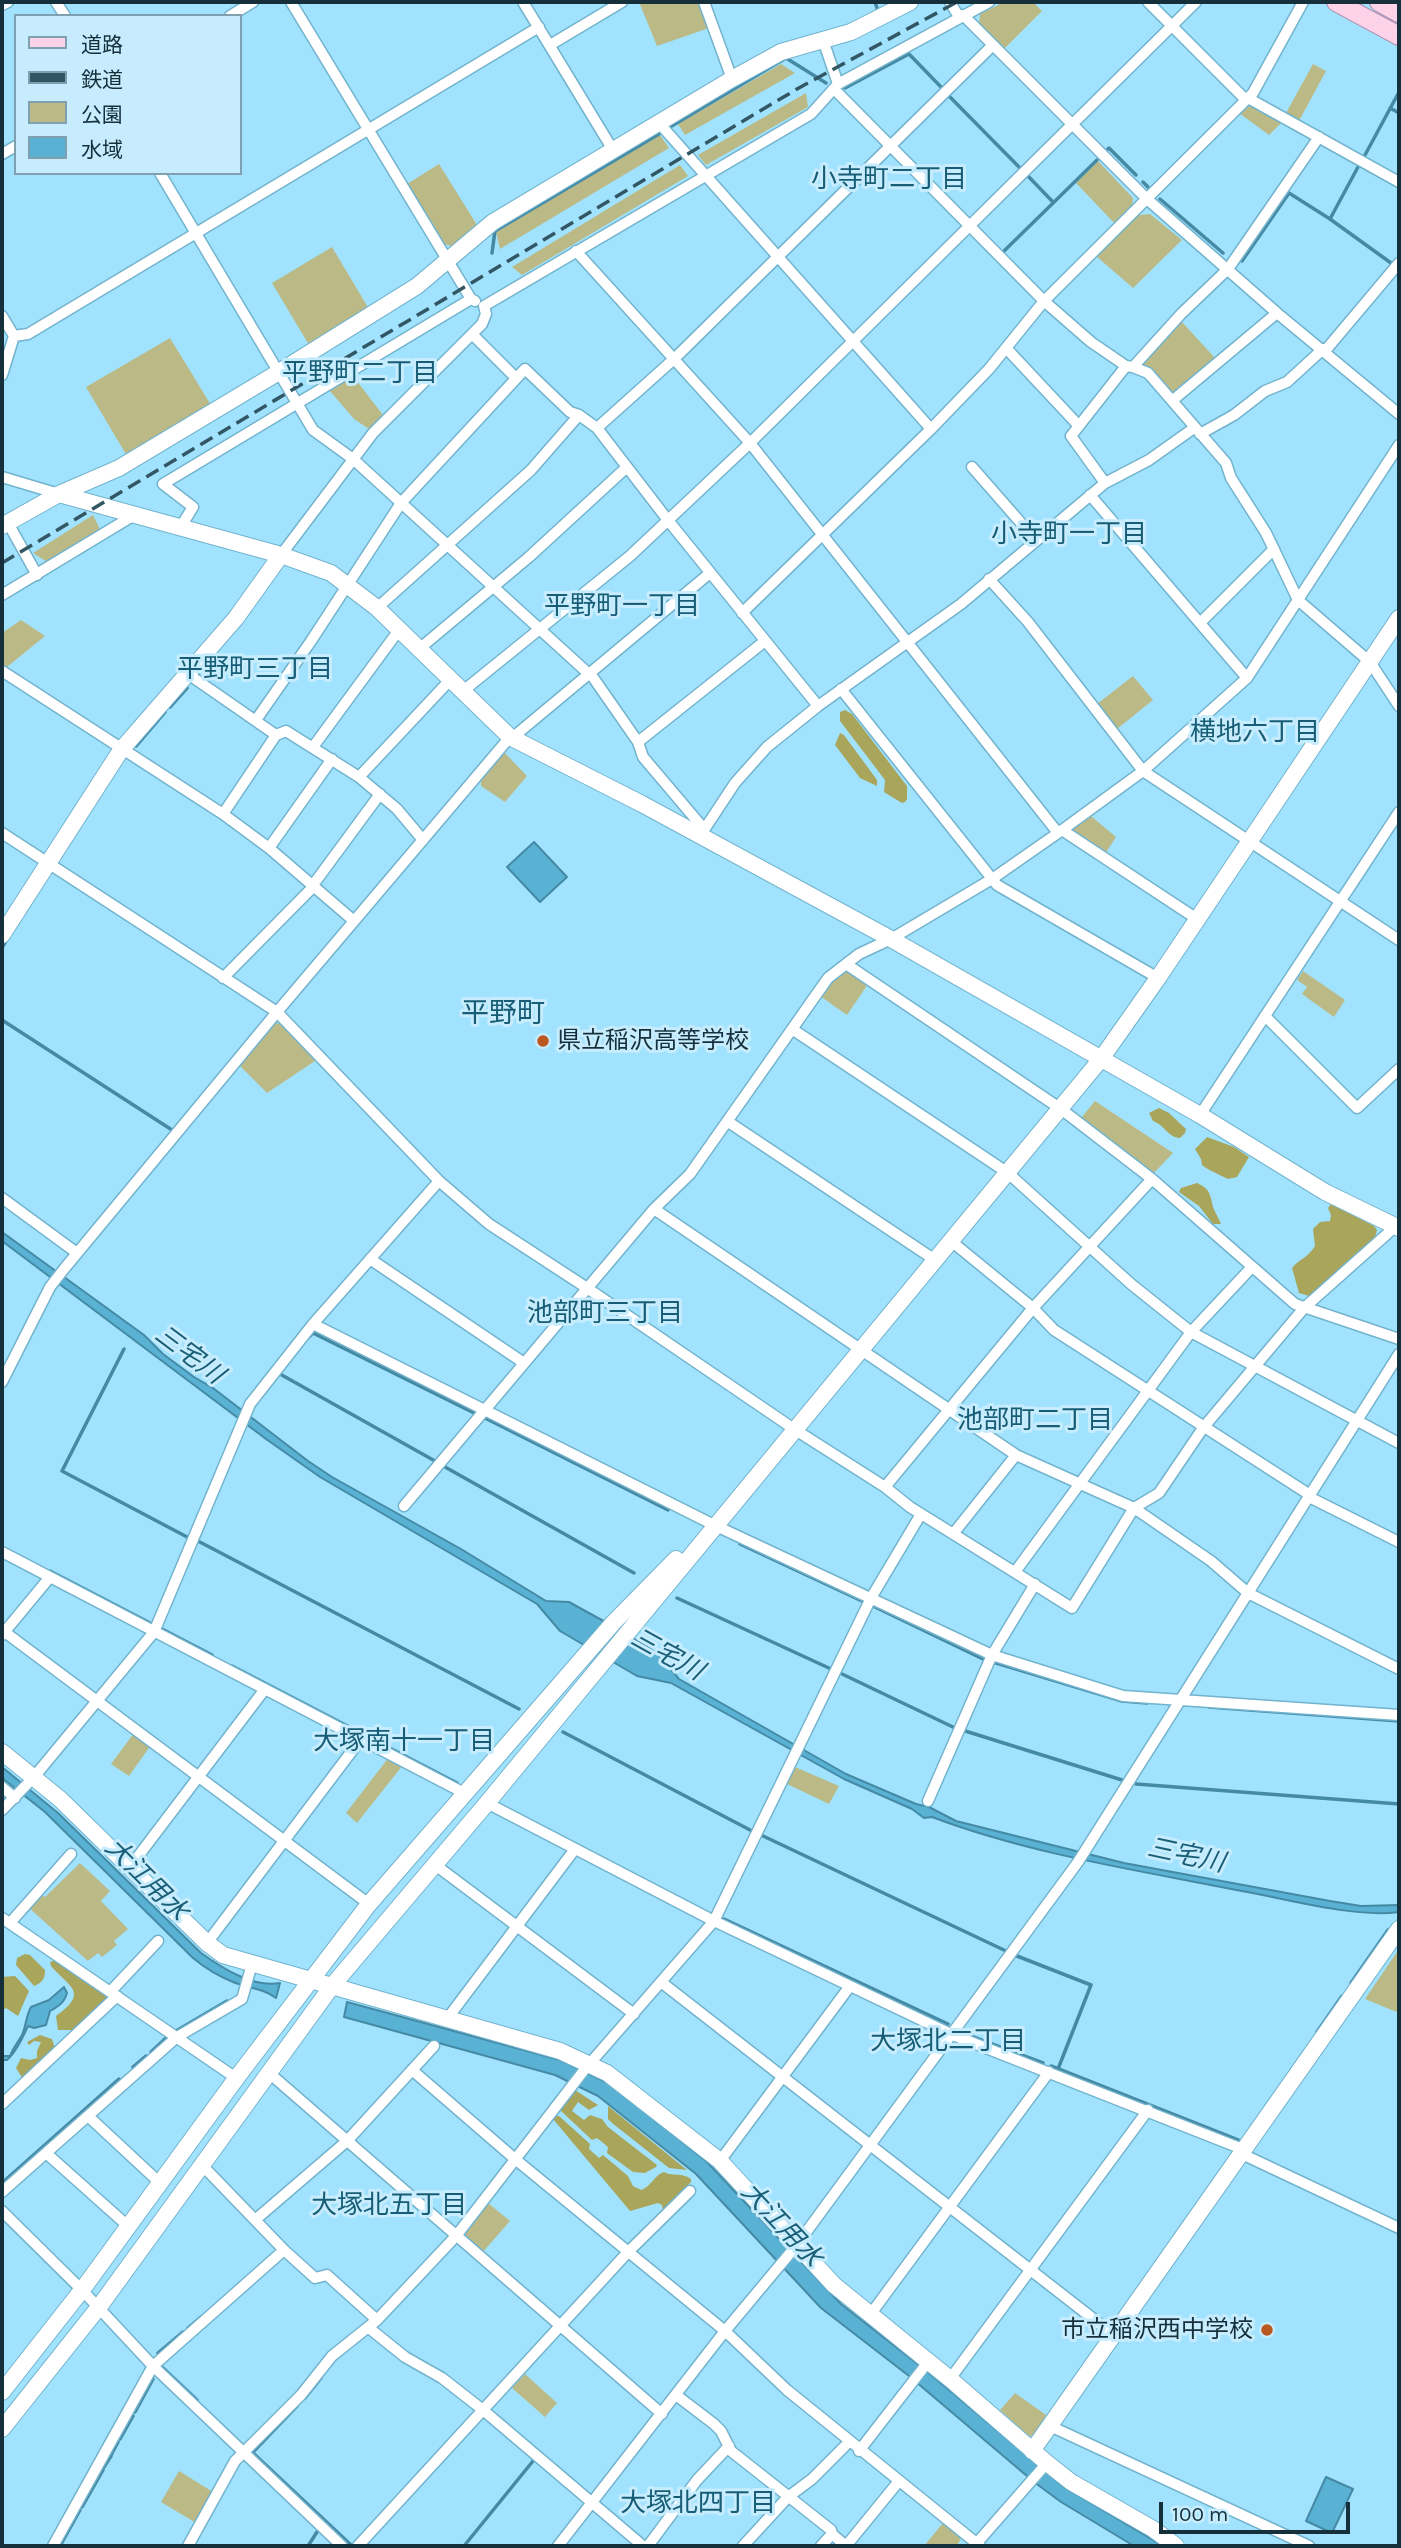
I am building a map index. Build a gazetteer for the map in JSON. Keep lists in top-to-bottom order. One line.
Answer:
{"districts":["小寺町二丁目","平野町二丁目","小寺町一丁目","平野町一丁目","平野町三丁目","横地六丁目","平野町","池部町三丁目","池部町二丁目","大塚南十一丁目","大塚北二丁目","大塚北五丁目","大塚北四丁目"],"water":["三宅川","大江用水"],"places":["県立稲沢高等学校","市立稲沢西中学校"],"legend":["道路","鉄道","公園","水域"],"scale_bar":"100 m"}
